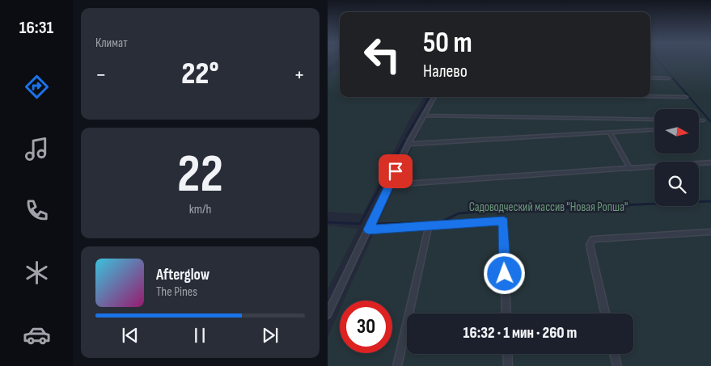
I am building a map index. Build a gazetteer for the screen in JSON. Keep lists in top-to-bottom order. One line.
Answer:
{"parks":["Садоводческий массив \"Новая Ропша\""],"north":"right","page":{"tabs":"16:31","tile":["Климат",["22","km/h"]],"turn":["50 m","Налево"],"heat":["−","22°","+"],"song":["Afterglow","The Pines"],"limit":"30","trip":"16:32 · 1 мин · 260 m"}}
